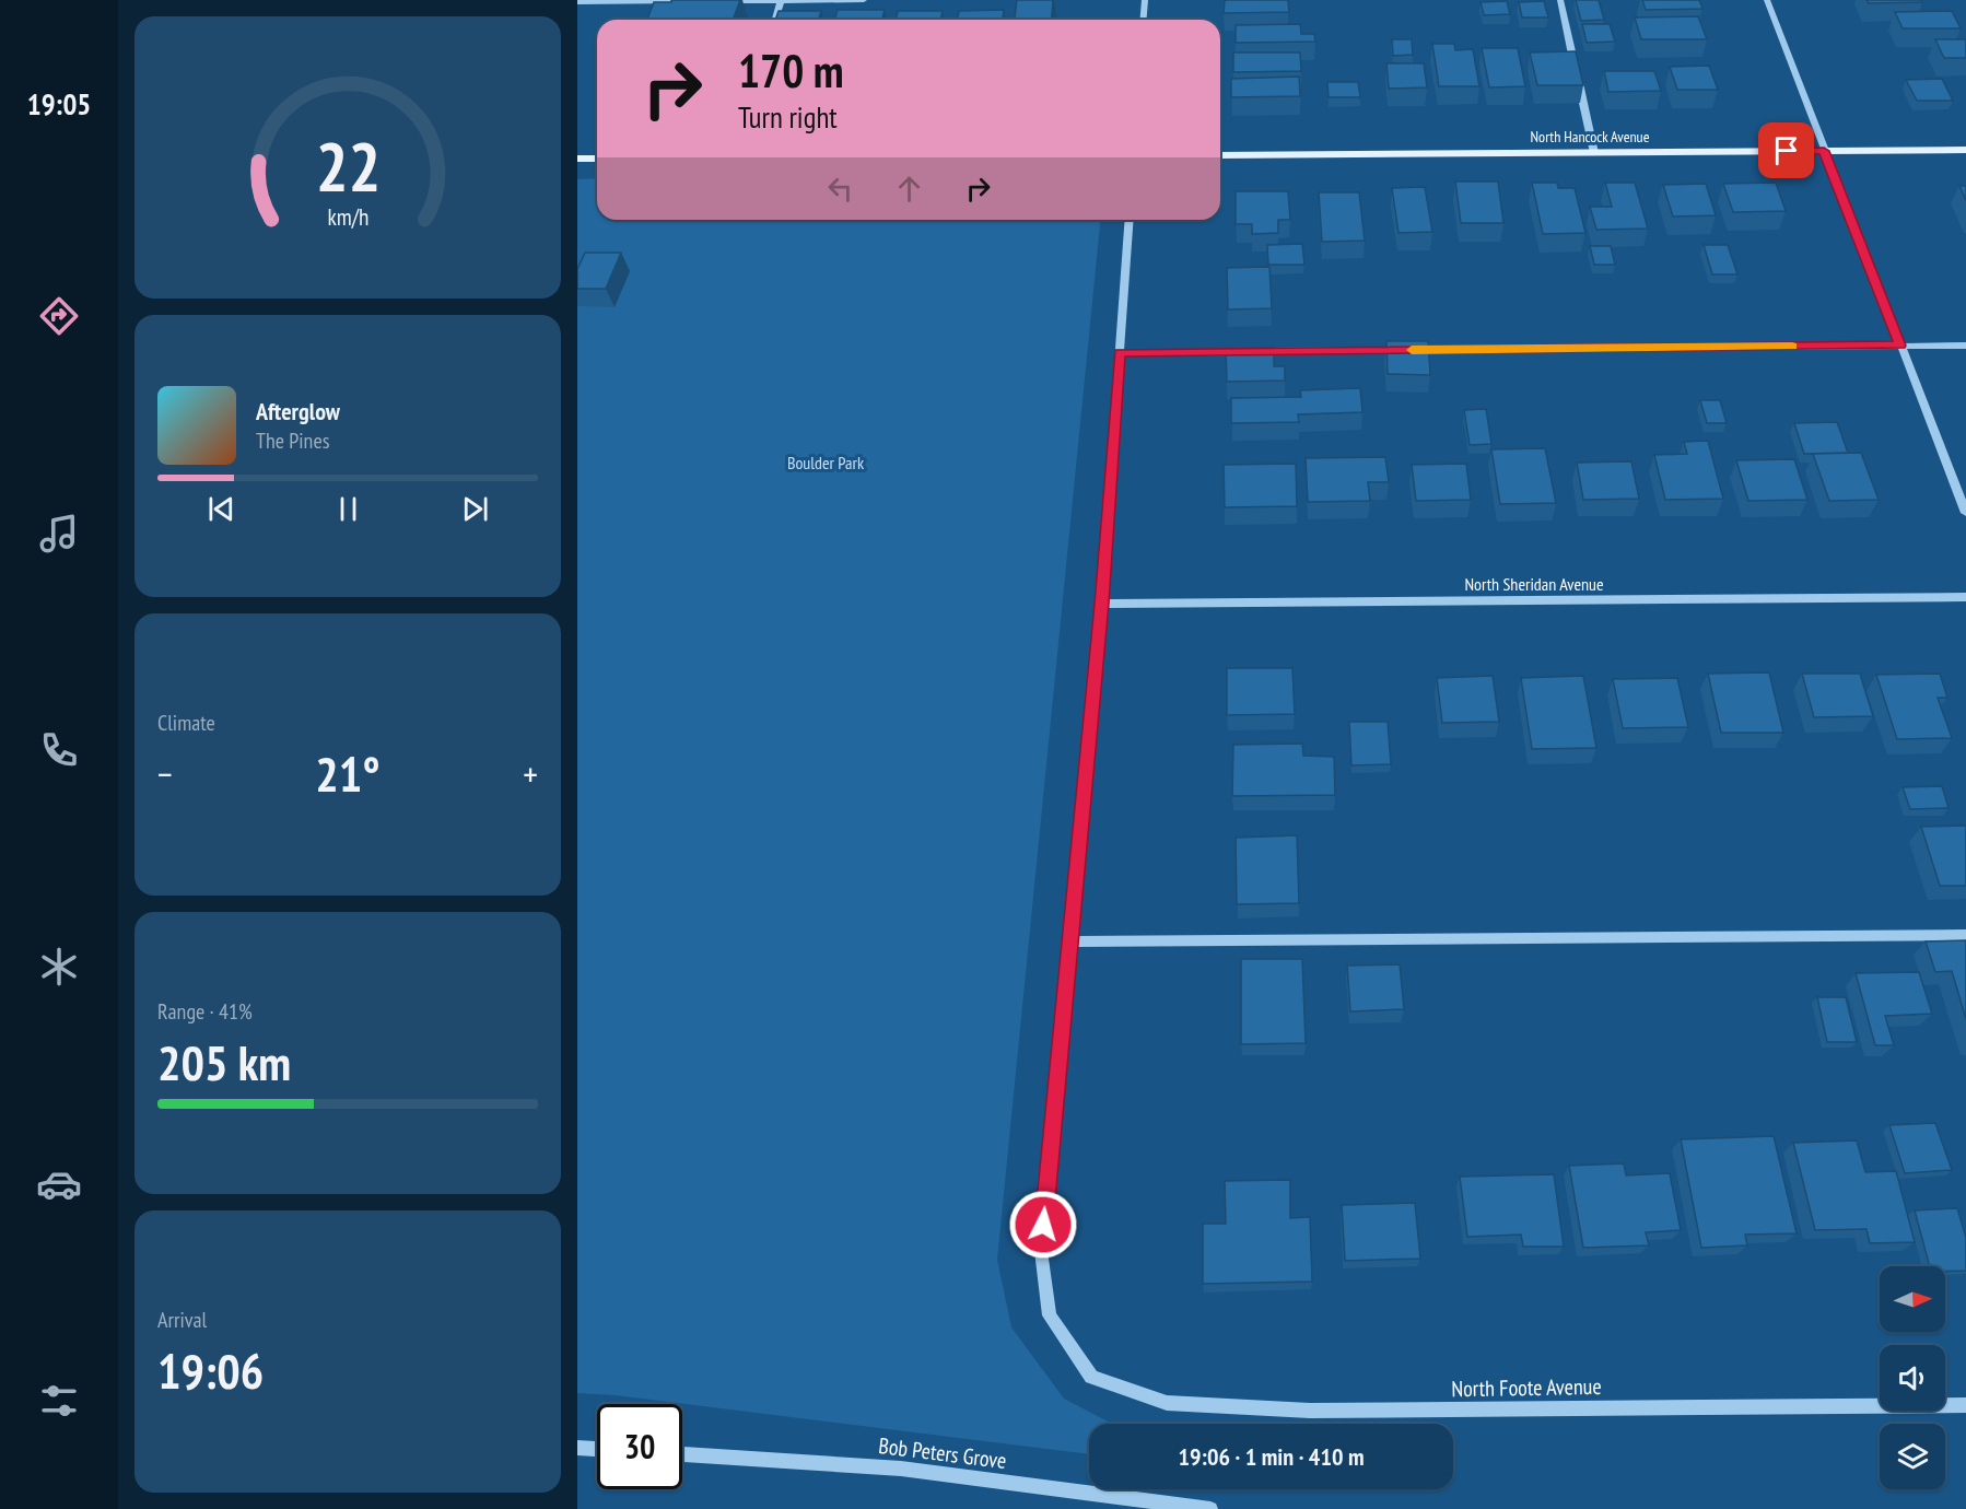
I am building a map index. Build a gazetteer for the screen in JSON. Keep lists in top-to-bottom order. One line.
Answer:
{"streets":{"main road":["North Hancock Avenue"],"street":["North Sheridan Avenue","North Foote Avenue","Bob Peters Grove"]},"parks":["Boulder Park"],"north":"right","page":{"tabs":"19:05","turn":["170 m","Turn right"],"song":["Afterglow","The Pines"],"tile":["Climate",["Range · 41%","205 km"],["Arrival","19:06"]],"heat":["−","21°","+"],"limit":"30","trip":"19:06 · 1 min · 410 m","gauge":["22","km/h"]}}
